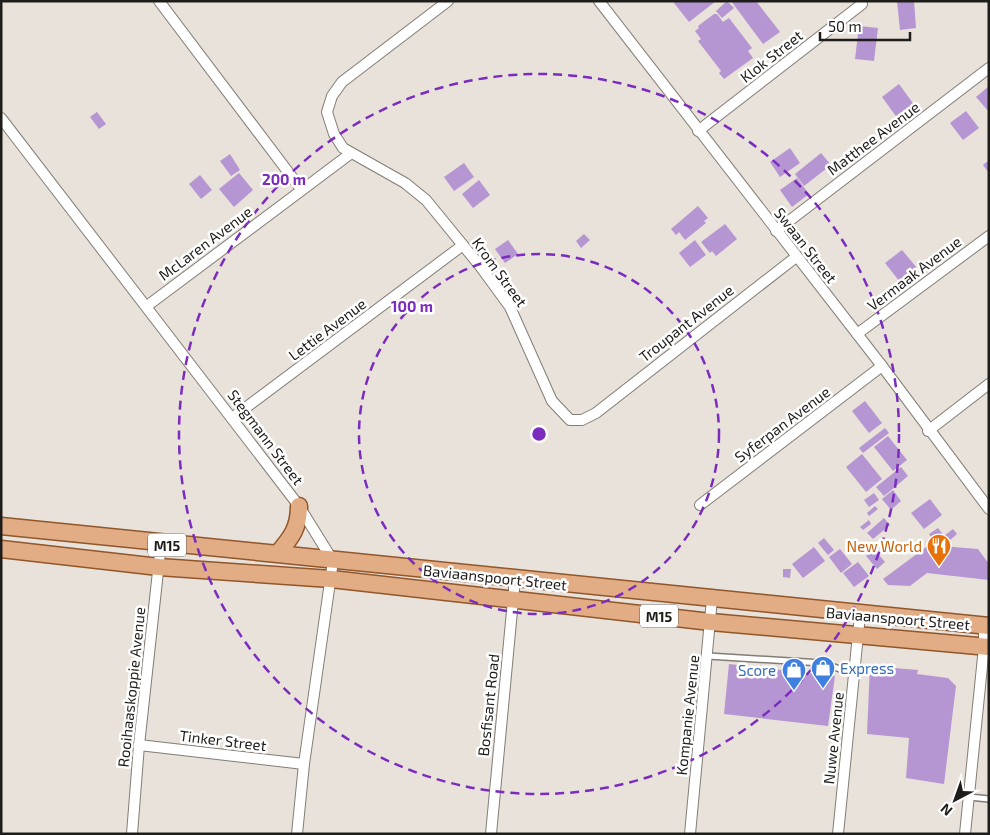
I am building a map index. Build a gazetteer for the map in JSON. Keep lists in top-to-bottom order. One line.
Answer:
{"streets":{"main road":["M15","Baviaanspoort Street"],"street":["Klok Street","Matthee Avenue","McLaren Avenue","Swaan Street","Krom Street","Vermaak Avenue","Troupant Avenue","Lettie Avenue","Syferpan Avenue","Stegmann Street","Rooihaaskoppie Avenue","Bosfisant Road","Kompanie Avenue","Nuwe Avenue","Tinker Street"]},"crossings":[["Klok Street","Swaan Street"],["Matthee Avenue","Swaan Street"],["McLaren Avenue","Krom Street"],["McLaren Avenue","Stegmann Street"],["Swaan Street","Vermaak Avenue"],["Swaan Street","Troupant Avenue"],["Swaan Street","Syferpan Avenue"],["Krom Street","Troupant Avenue"],["Krom Street","Lettie Avenue"],["Lettie Avenue","Stegmann Street"],["Stegmann Street","Baviaanspoort Street"],["Baviaanspoort Street","Rooihaaskoppie Avenue"],["Baviaanspoort Street","Bosfisant Road"],["Baviaanspoort Street","Kompanie Avenue"],["Baviaanspoort Street","Nuwe Avenue"],["Rooihaaskoppie Avenue","Tinker Street"]],"places":{"restaurant":["New World"],"shop":["Express","Score"]},"scale_bar":"50 m","north":"bottom left","rings":["200 m","100 m"]}
